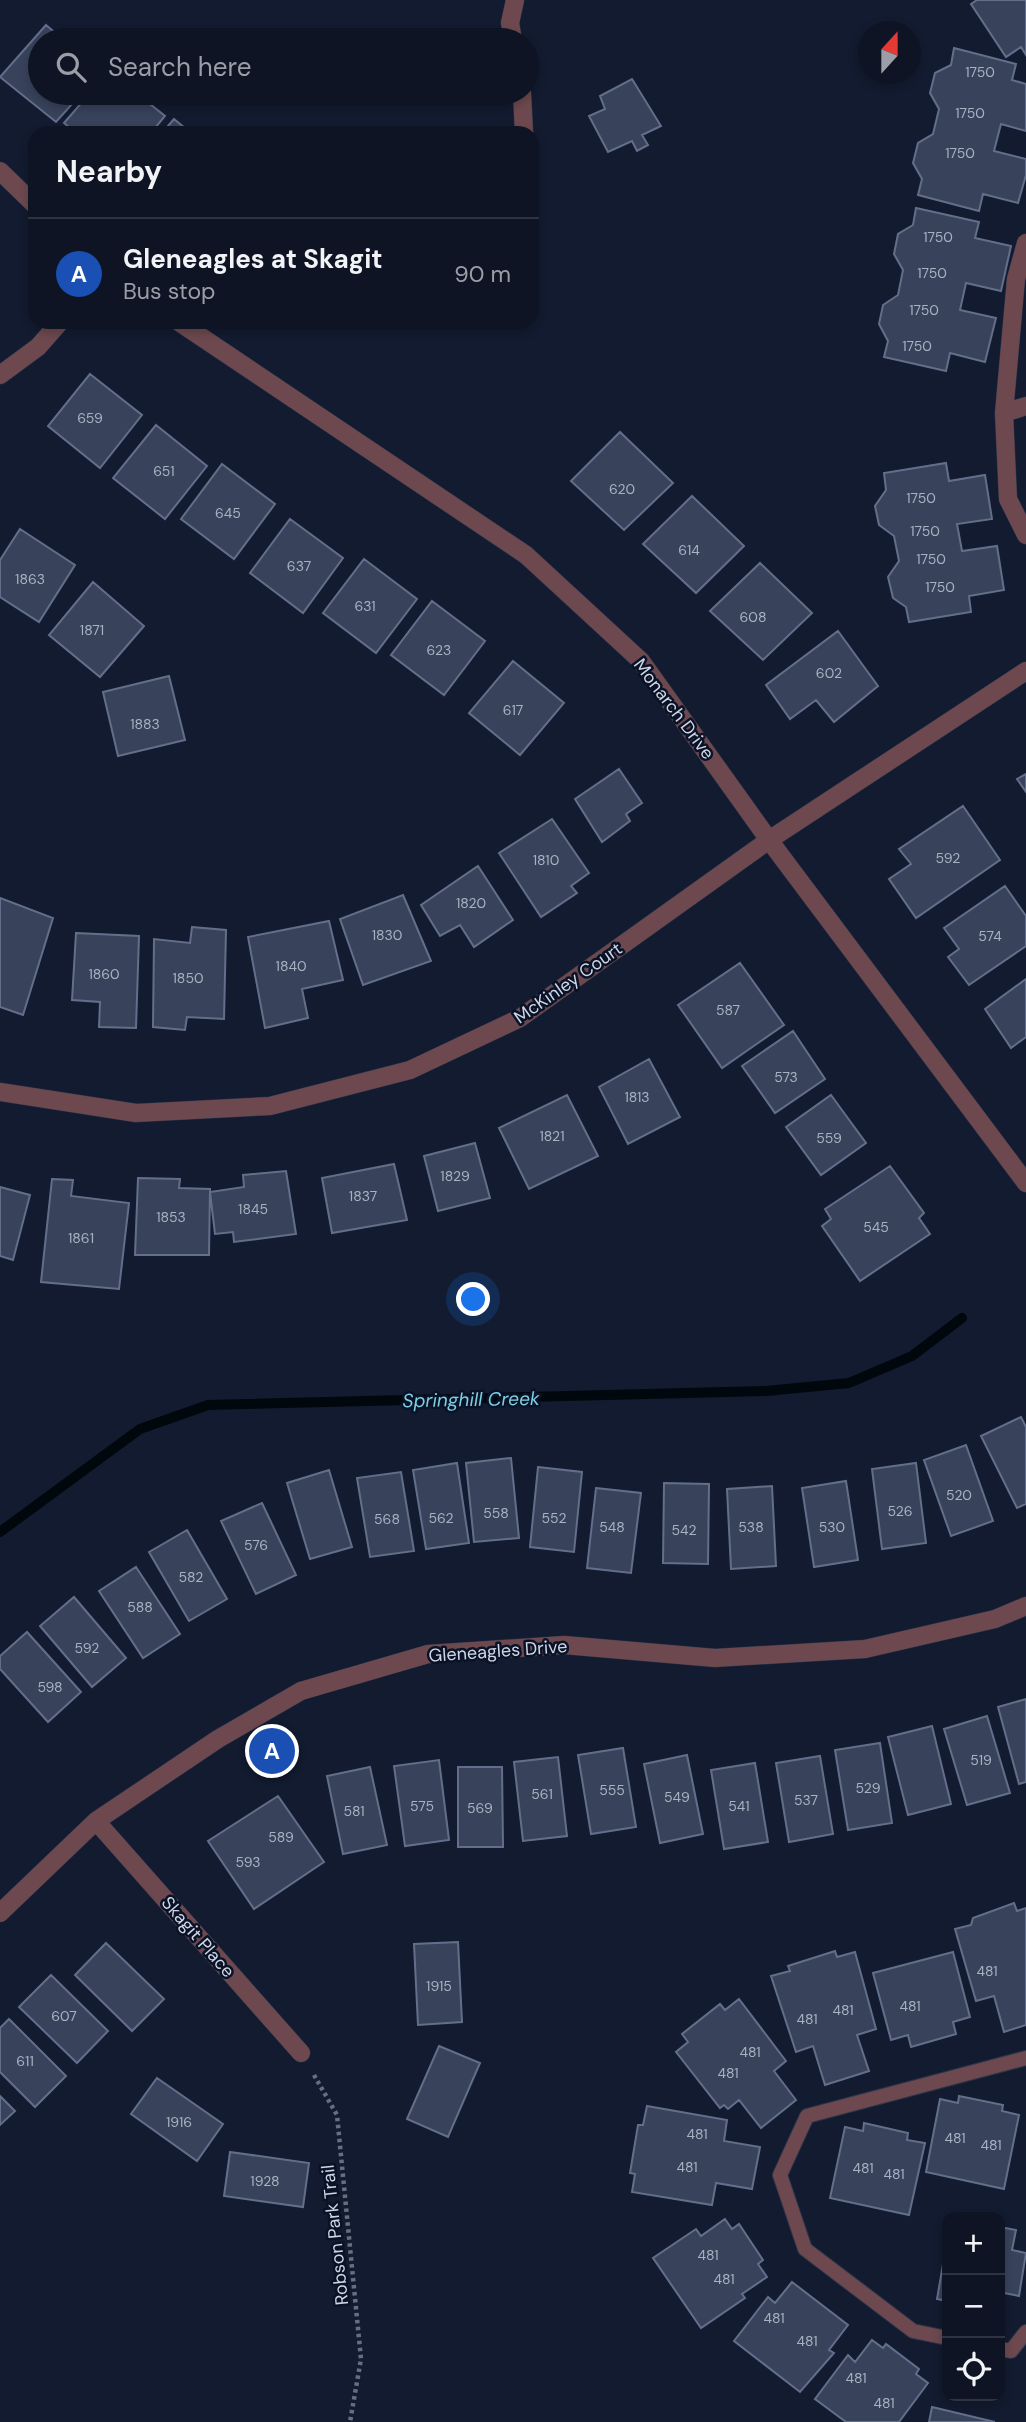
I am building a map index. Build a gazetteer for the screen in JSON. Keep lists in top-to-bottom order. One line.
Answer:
{"streets":{"street":["Monarch Drive","McKinley Court","Gleneagles Drive","Skagit Place"],"path":["Robson Park Trail"]},"crossings":[["Monarch Drive","McKinley Court"],["Gleneagles Drive","Skagit Place"],["Skagit Place","Robson Park Trail"]],"water":["Springhill Creek"],"house_numbers":["1750","1750","1750","1750","1750","1750","1750","659","651","620","1750","645","1750","614","1750","637","1863","1750","631","608","1871","623","602","617","1883","592","1810","1820","1830","574","1840","1860","1850","587","573","1813","1821","559","1829","1837","1845","1853","545","1861","520","526","558","562","552","568","548","538","530","542","576","582","588","592","598","519","529","555","561","549","537","575","541","569","581","589","593","481","1915","481","481","607","481","481","611","481","1916","481","481","481","481","481","481","1928","481","481","481","481","481","481"],"north":"top","page":{"search":"Search here","heading":"Nearby","list":[{"mark":"A","name":"Gleneagles at Skagit","note":"Bus stop","value":"90 m"}],"pins":"A","map_buttons":["+","−"]}}
